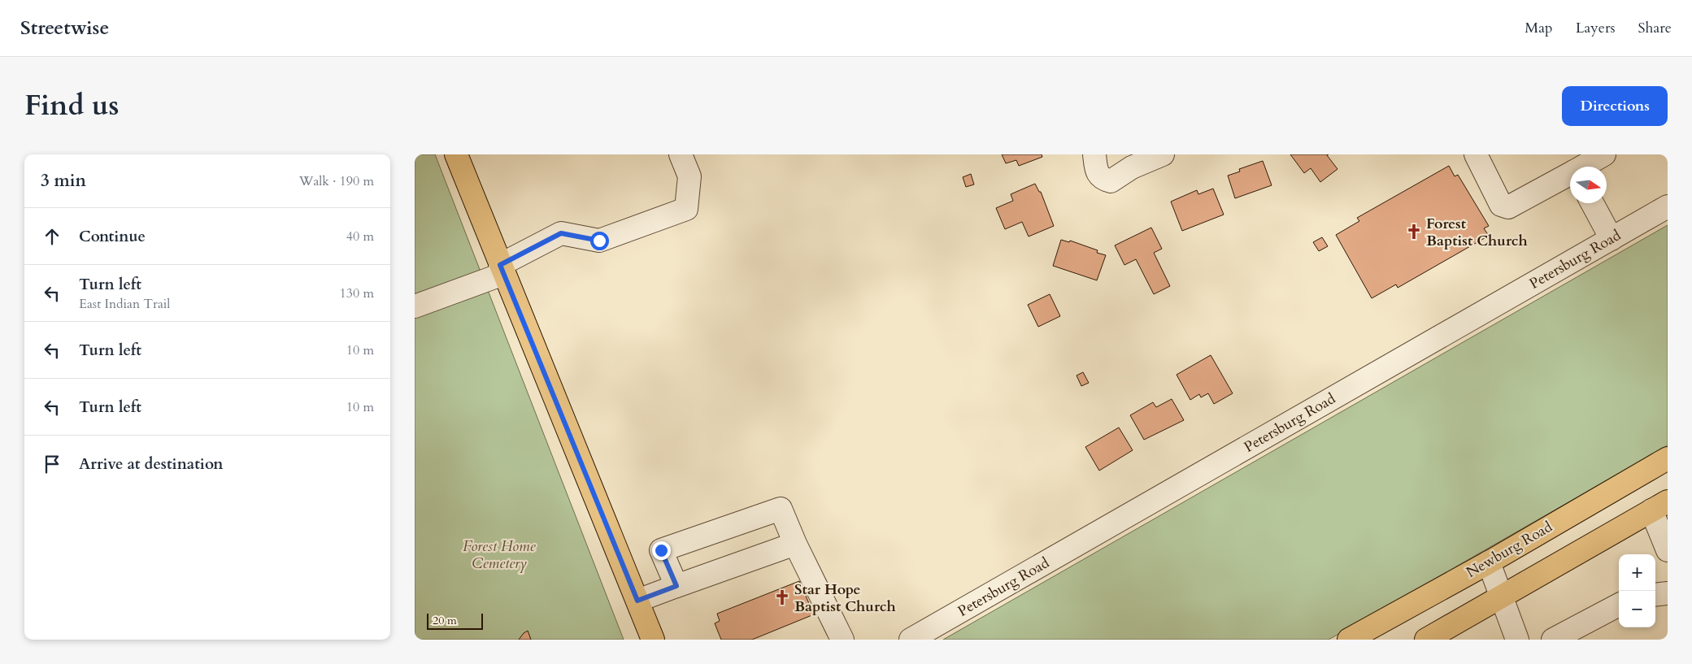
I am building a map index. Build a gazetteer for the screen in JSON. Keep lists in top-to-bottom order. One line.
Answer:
{"streets":{"main road":["Newburg Road"],"street":["Petersburg Road"]},"parks":["Forest Home Cemetery"],"places":{"church":["Forest Baptist Church","Star Hope Baptist Church"]},"scale_bar":"20 m","north":"right","page":{"header":"Streetwise","nav":["Map","Layers","Share"],"title":"Find us","buttons":"Directions","heading":["3 min","Walk · 190 m"],"list":[["Continue","40 m"],["Turn left","East Indian Trail","130 m"],["Turn left","10 m"],["Turn left","10 m"],"Arrive at destination"],"map_buttons":["+","−"],"scale":"20 m"}}
